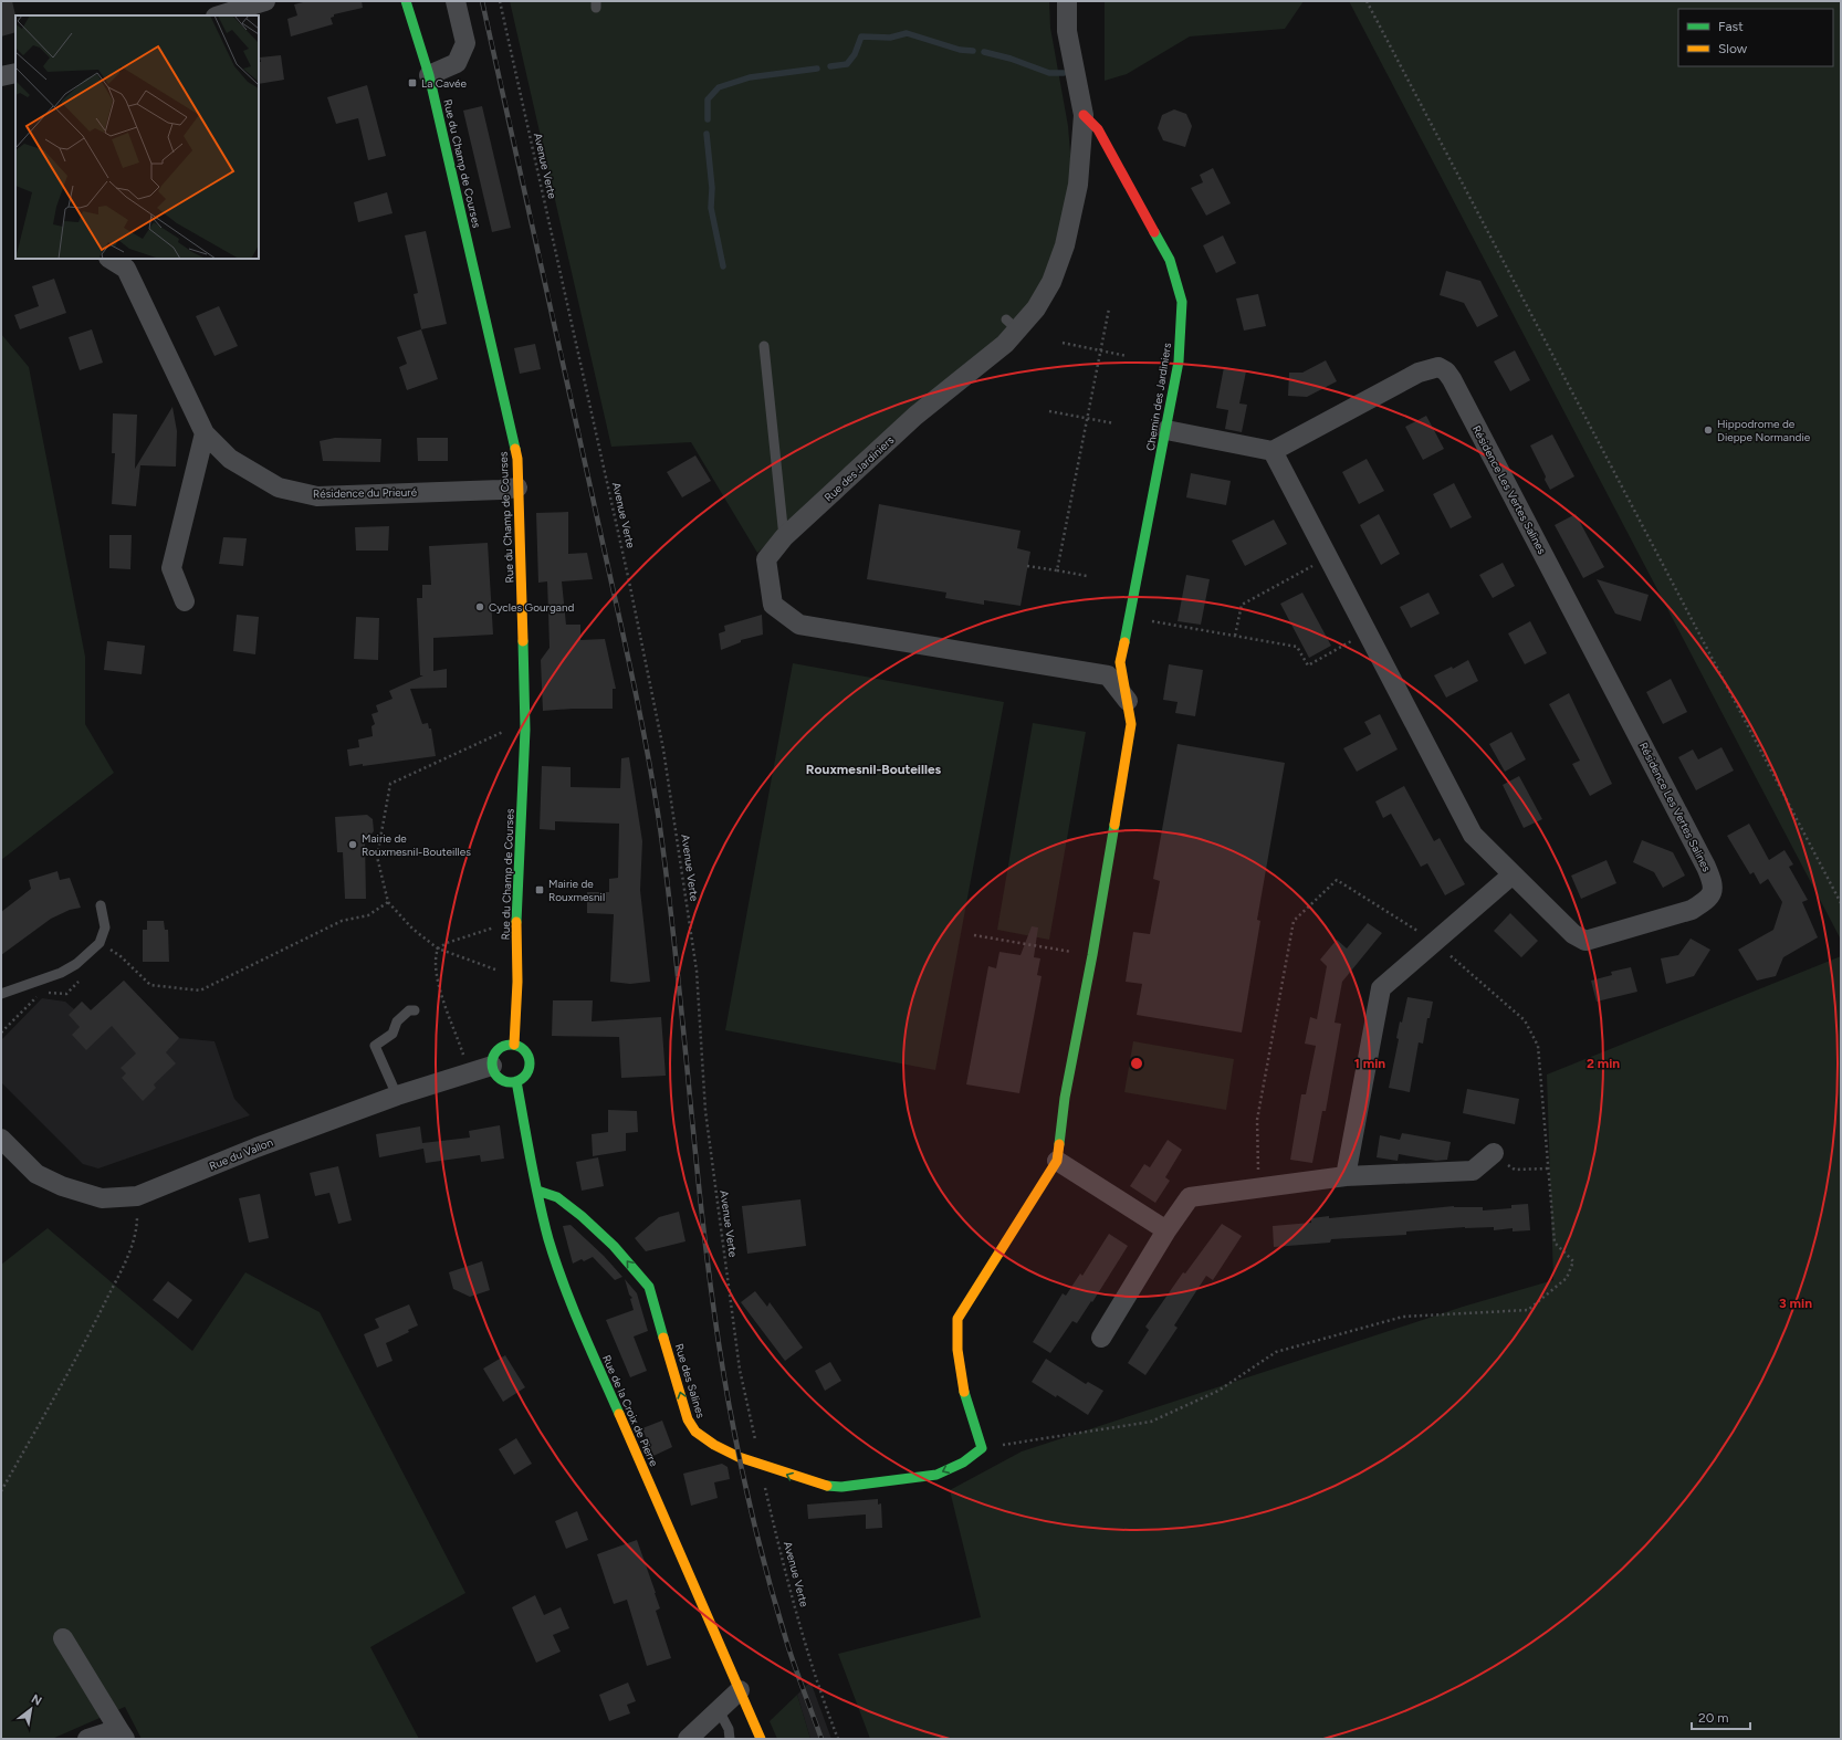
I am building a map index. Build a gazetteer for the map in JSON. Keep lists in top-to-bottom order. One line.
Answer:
{"streets":{"street":["Rue du Champ de Courses","Chemin des Jardiniers","Rue des Jardiniers","Résidence Les Vertes Salines","Résidence du Prieuré","Rue du Vallon","Rue des Salines","Rue de la Croix de Pierre"],"path":["Avenue Verte"]},"crossings":[["Rue du Champ de Courses","Résidence du Prieuré"],["Rue du Champ de Courses","Rue du Vallon"],["Rue du Champ de Courses","Rue de la Croix de Pierre"],["Avenue Verte","Rue des Salines"],["Chemin des Jardiniers","Rue des Jardiniers"],["Rue du Vallon","Rue de la Croix de Pierre"],["Rue des Salines","Rue de la Croix de Pierre"]],"one_way":["Rue des Salines"],"districts":["Rouxmesnil-Bouteilles"],"places":{"transit":["La Cavée","Mairie de Rouxmesnil"],"other":["Hippodrome de Dieppe Normandie","Cycles Gourgand","Mairie de Rouxmesnil-Bouteilles"]},"legend":["Fast","Slow"],"scale_bar":"20 m","north":"top right","rings":["1 min","2 min","3 min"]}
